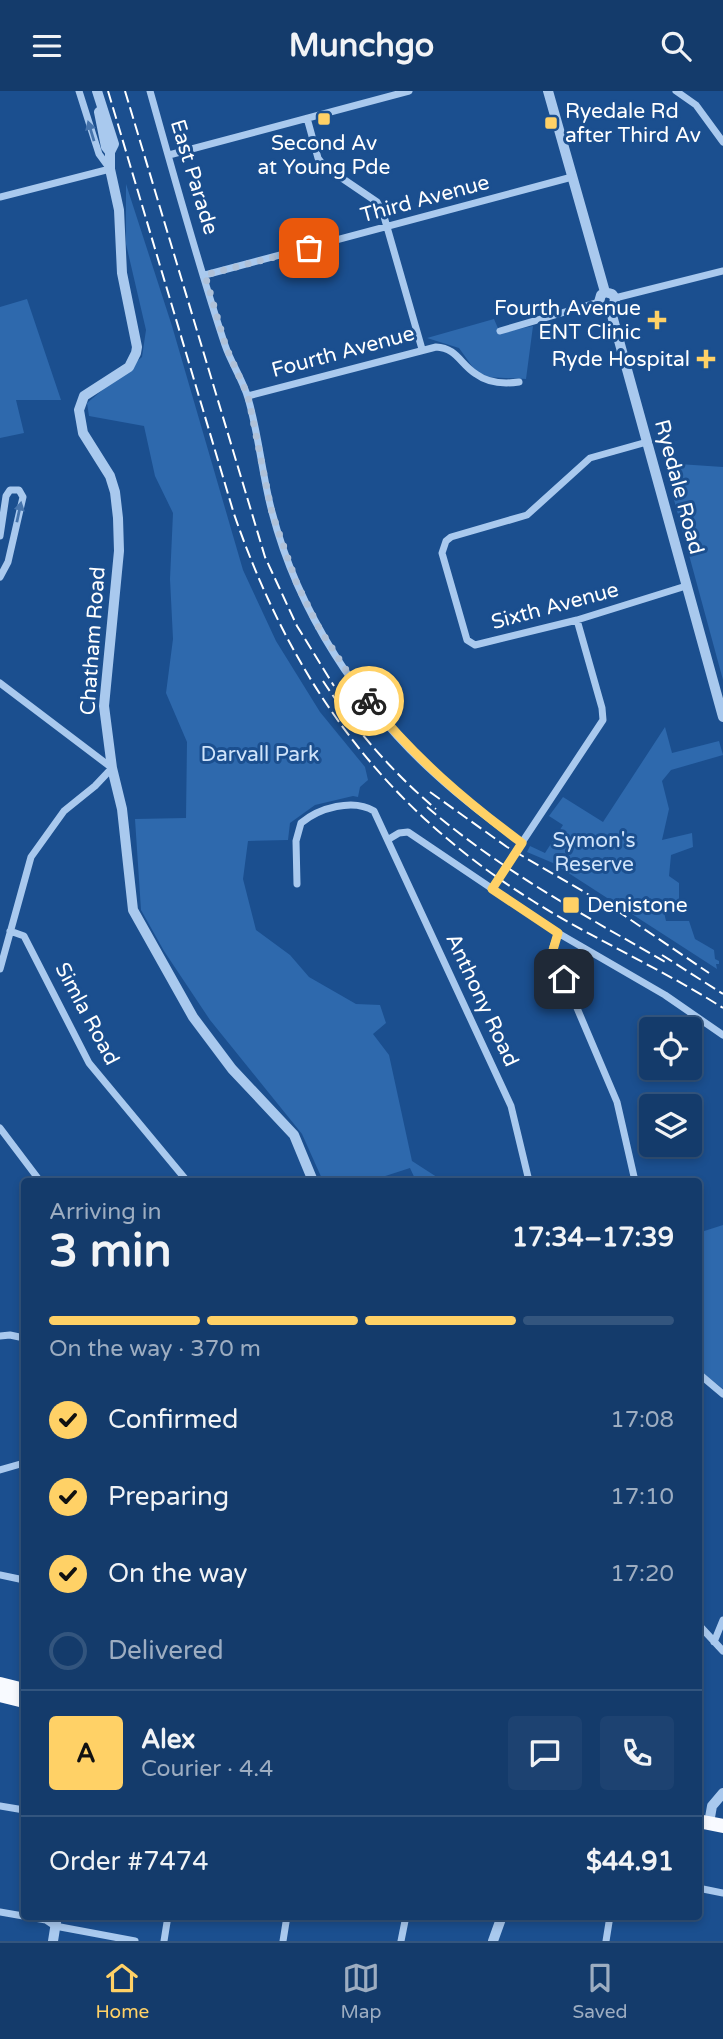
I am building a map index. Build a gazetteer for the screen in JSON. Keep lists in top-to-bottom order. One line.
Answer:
{"streets":{"street":["East Parade","Third Avenue","Fourth Avenue","Ryedale Road","Sixth Avenue","Chatham Road","Anthony Road","Simla Road"]},"crossings":[["East Parade","Third Avenue"],["East Parade","Fourth Avenue"],["Third Avenue","Ryedale Road"],["Ryedale Road","Sixth Avenue"]],"parks":["Darvall Park","Symon's Reserve"],"places":{"transit":["Second Av at Young Pde","Ryedale Rd after Third Av","Denistone"],"health":["Fourth Avenue ENT Clinic","Ryde Hospital"]},"page":{"header":"Munchgo","heading":["3 min","Arriving in","17:34–17:39"],"panel":["Alex","Courier · 4.4","Order #7474","$44.91"],"bar":"On the way · 370 m","list":[["Confirmed","17:08"],["Preparing","17:10"],["On the way","17:20"],"Delivered"],"round":"A","tabs":["Home","Map","Saved"]}}
